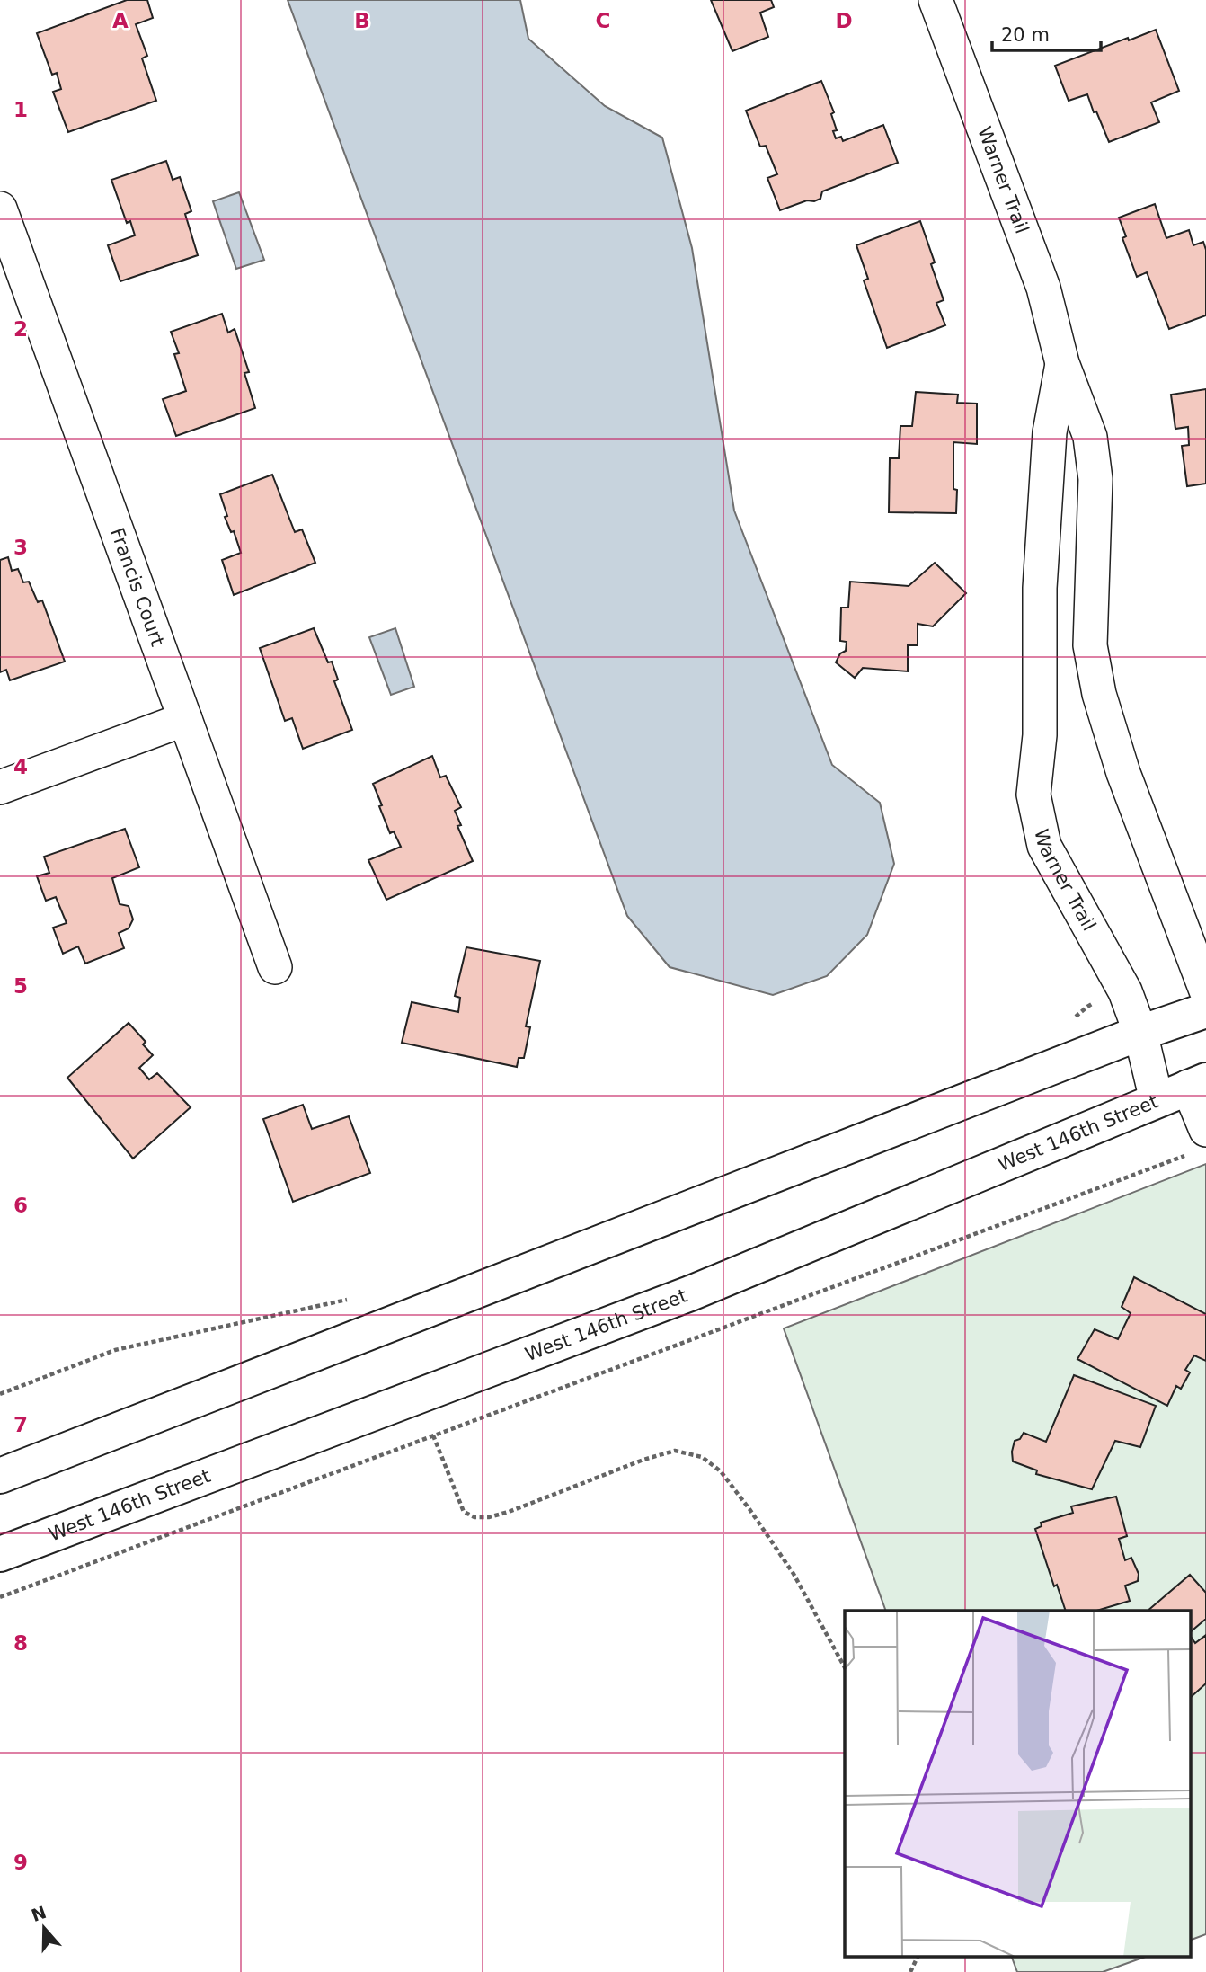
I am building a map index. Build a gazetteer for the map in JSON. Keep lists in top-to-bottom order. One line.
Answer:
{"streets":{"main road":["West 146th Street"],"street":["Warner Trail","Francis Court"]},"crossings":[["Warner Trail","West 146th Street"]],"scale_bar":"20 m","north":"top","grid":{"columns":["A","B","C","D"],"rows":["1","2","3","4","5","6","7","8","9"]}}
